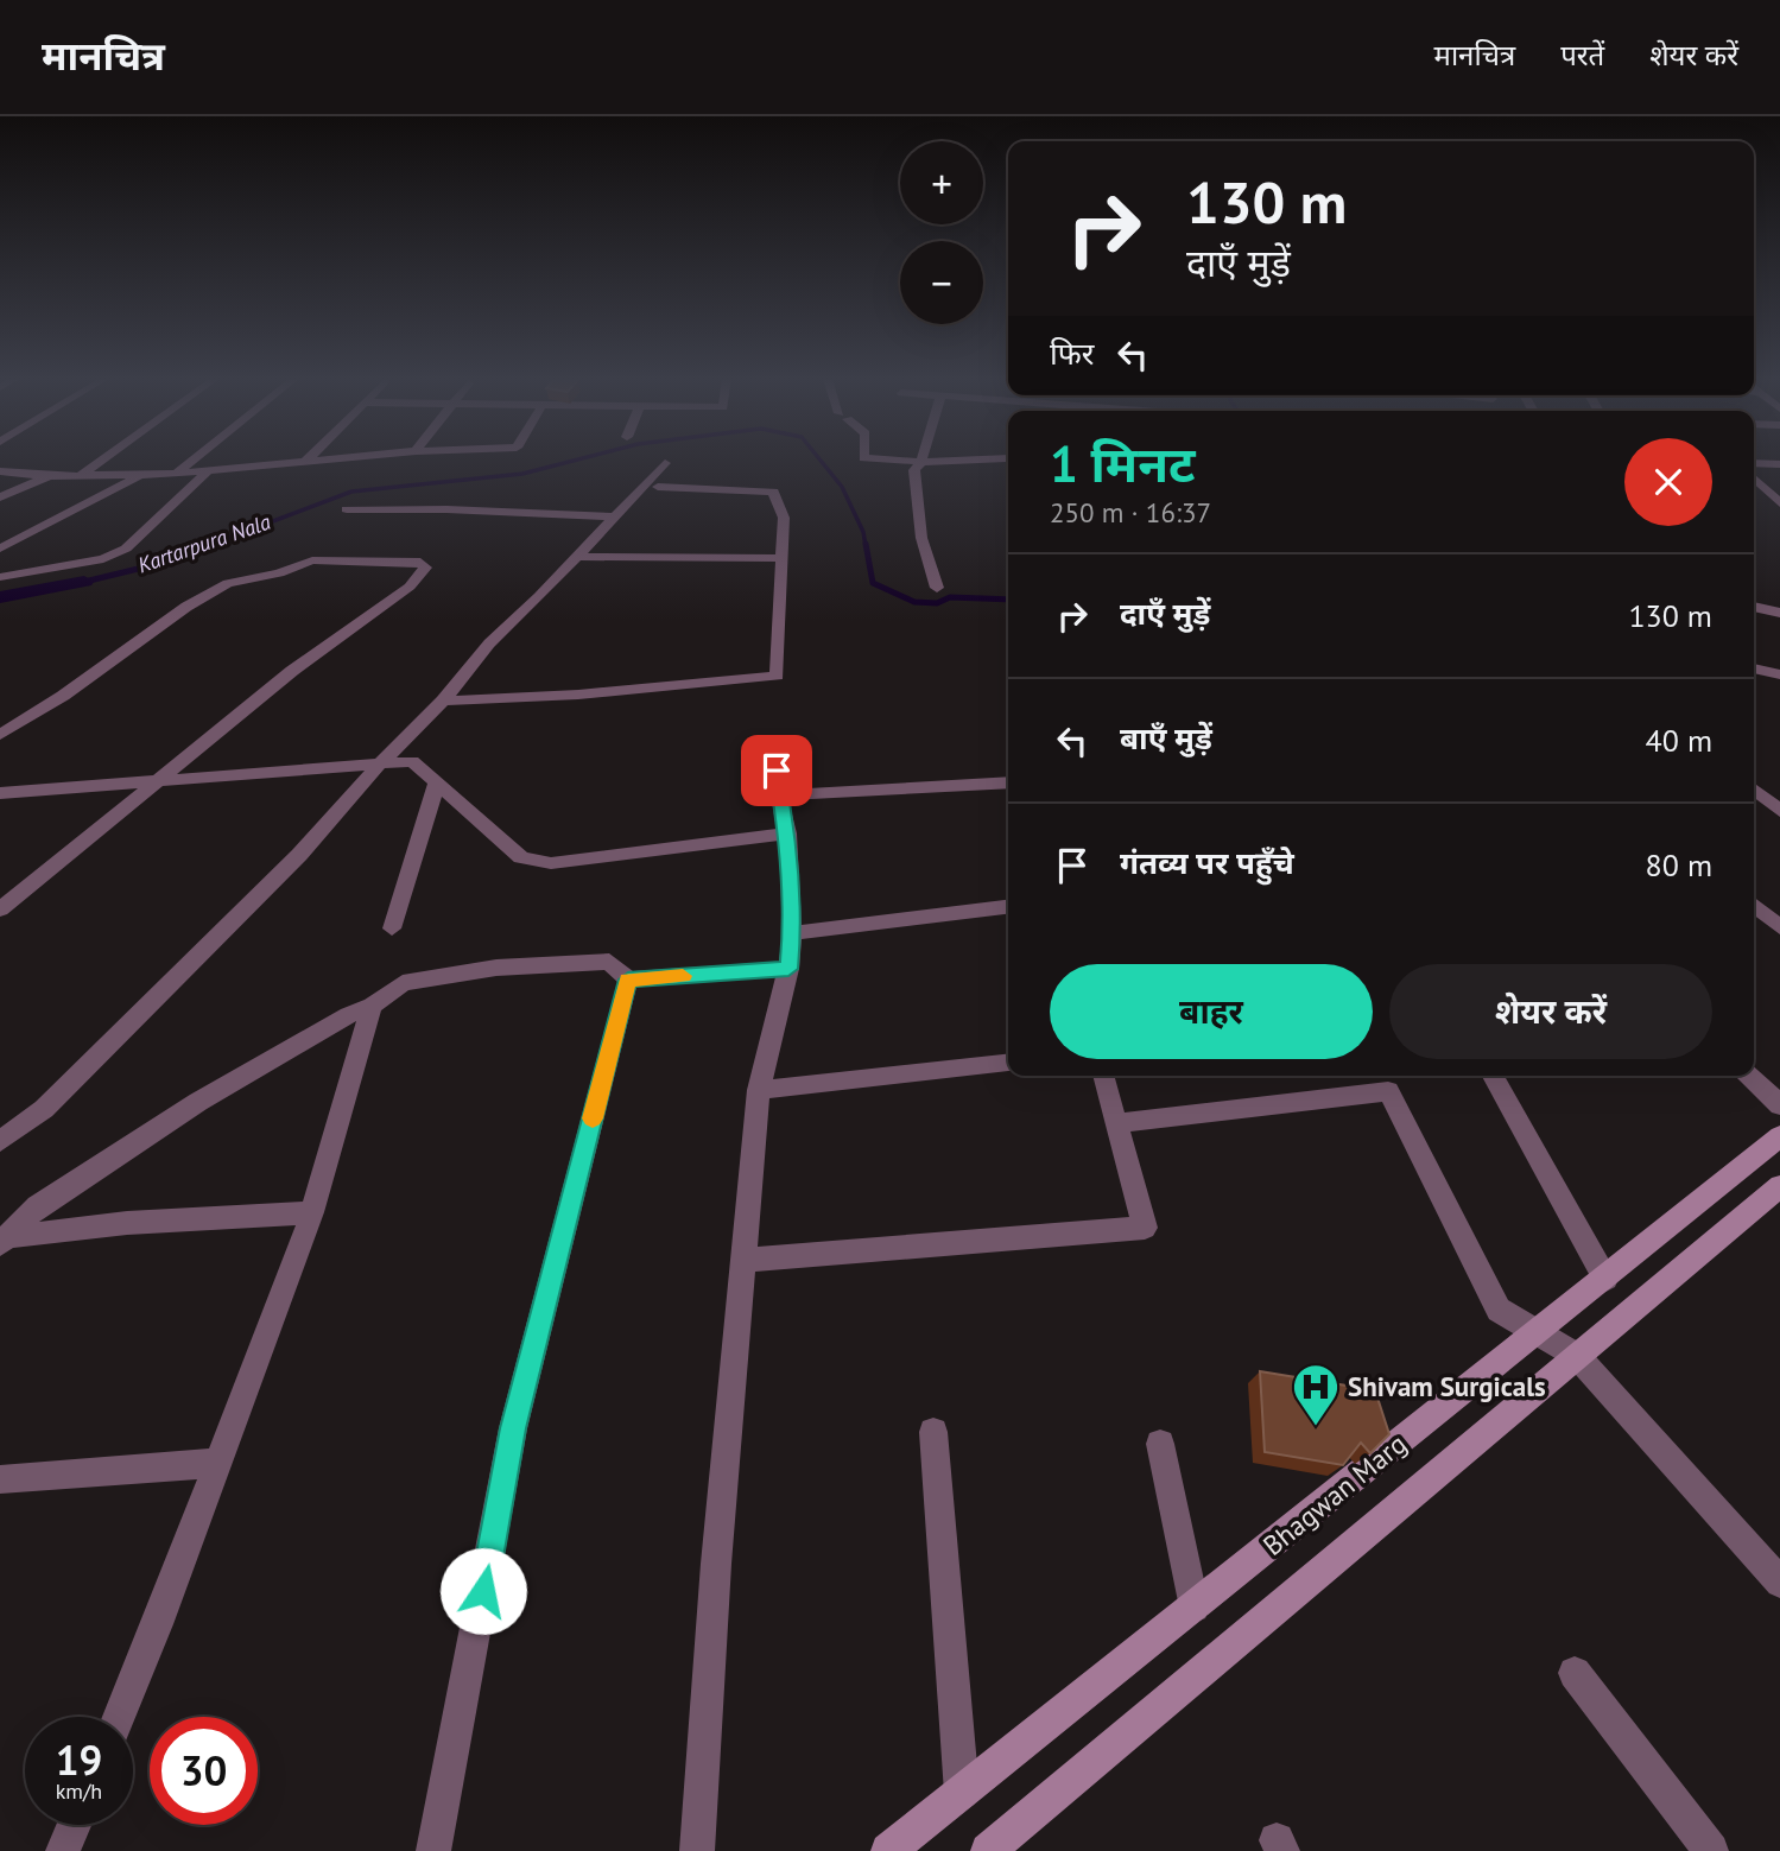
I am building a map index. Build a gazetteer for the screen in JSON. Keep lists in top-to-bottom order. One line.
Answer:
{"streets":{"street":["Bhagwan Marg"]},"water":["Kartarpura Nala"],"places":{"hospital":["Shivam Surgicals"]},"page":{"header":"मानचित्र","nav":["मानचित्र","परतें","शेयर करें"],"map_buttons":["+","−"],"turn":["130 m","दाएँ मुड़ें"],"then":"फिर","heading":["1 मिनट","250 m · 16:37"],"list":[{"name":"दाएँ मुड़ें","value":"130 m"},{"name":"बाएँ मुड़ें","value":"40 m"},{"name":"गंतव्य पर पहुँचे","value":"80 m"}],"buttons":["बाहर","शेयर करें"],"speed":"19 km/h","limit":"30"}}
